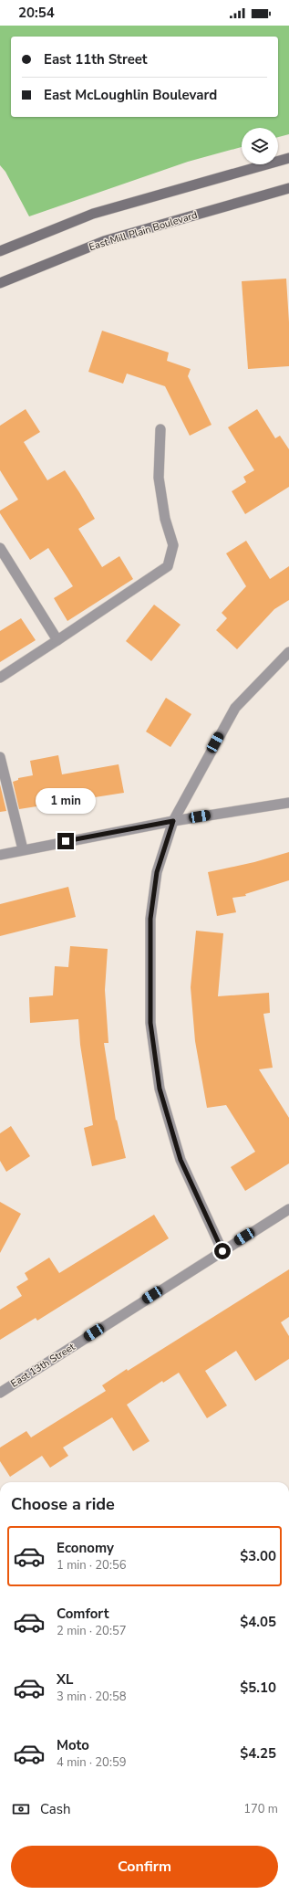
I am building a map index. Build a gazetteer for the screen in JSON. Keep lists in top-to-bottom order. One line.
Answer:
{"streets":{"main road":["East Mill Plain Boulevard"],"street":["East 13th Street"]},"page":{"status":"20:54","banner":["East 11th Street","East McLoughlin Boulevard"],"bubble":"1 min","heading":"Choose a ride","list":[{"name":"Economy","note":"1 min · 20:56","value":"$3.00"},{"name":"Comfort","note":"2 min · 20:57","value":"$4.05"},{"name":"XL","note":"3 min · 20:58","value":"$5.10"},{"name":"Moto","note":"4 min · 20:59","value":"$4.25"}],"pay":["Cash","170 m"],"buttons":"Confirm"}}
